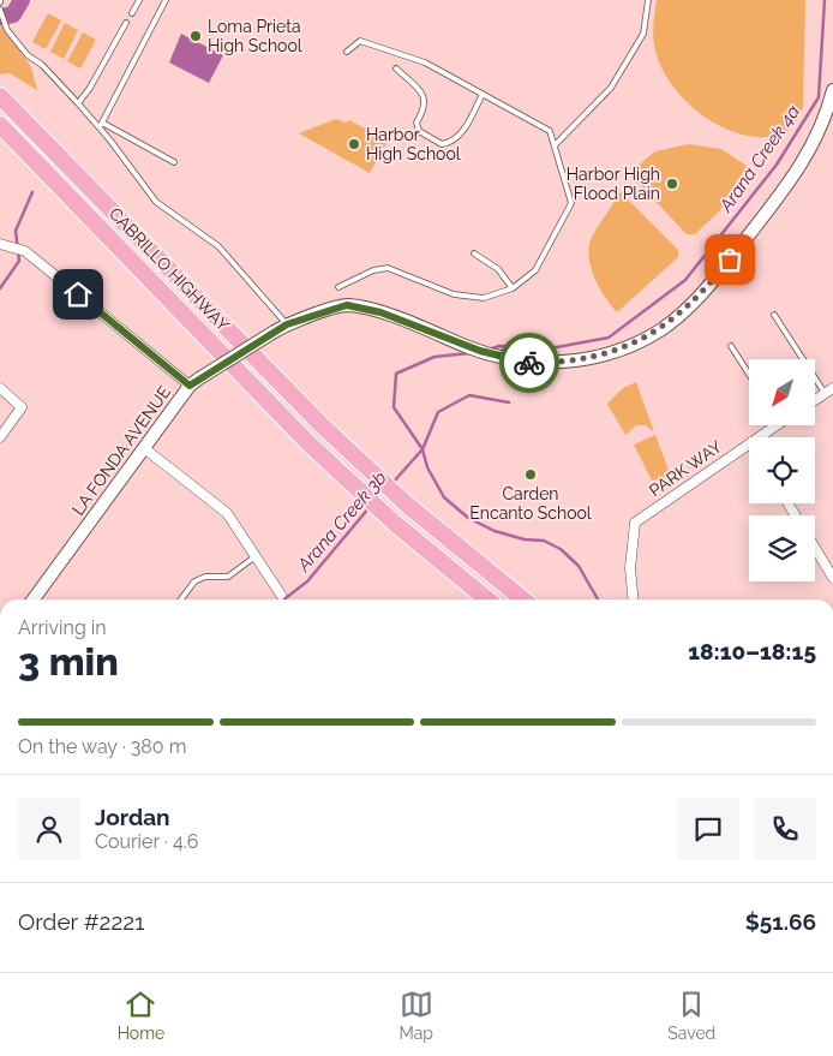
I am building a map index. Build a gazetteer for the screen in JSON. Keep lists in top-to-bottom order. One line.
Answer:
{"streets":{"highway":["CABRILLO HIGHWAY"],"street":["LA FONDA AVENUE","PARK WAY"]},"water":["Arana Creek 4a","Arana Creek 3b"],"places":["Loma Prieta High School","Harbor High School","Harbor High Flood Plain","Carden Encanto School"],"north":"bottom left","page":{"heading":["3 min","Arriving in","18:10–18:15"],"panel":["Jordan","Courier · 4.6","Order #2221","$51.66"],"bar":"On the way · 380 m","tabs":["Home","Map","Saved"]}}
